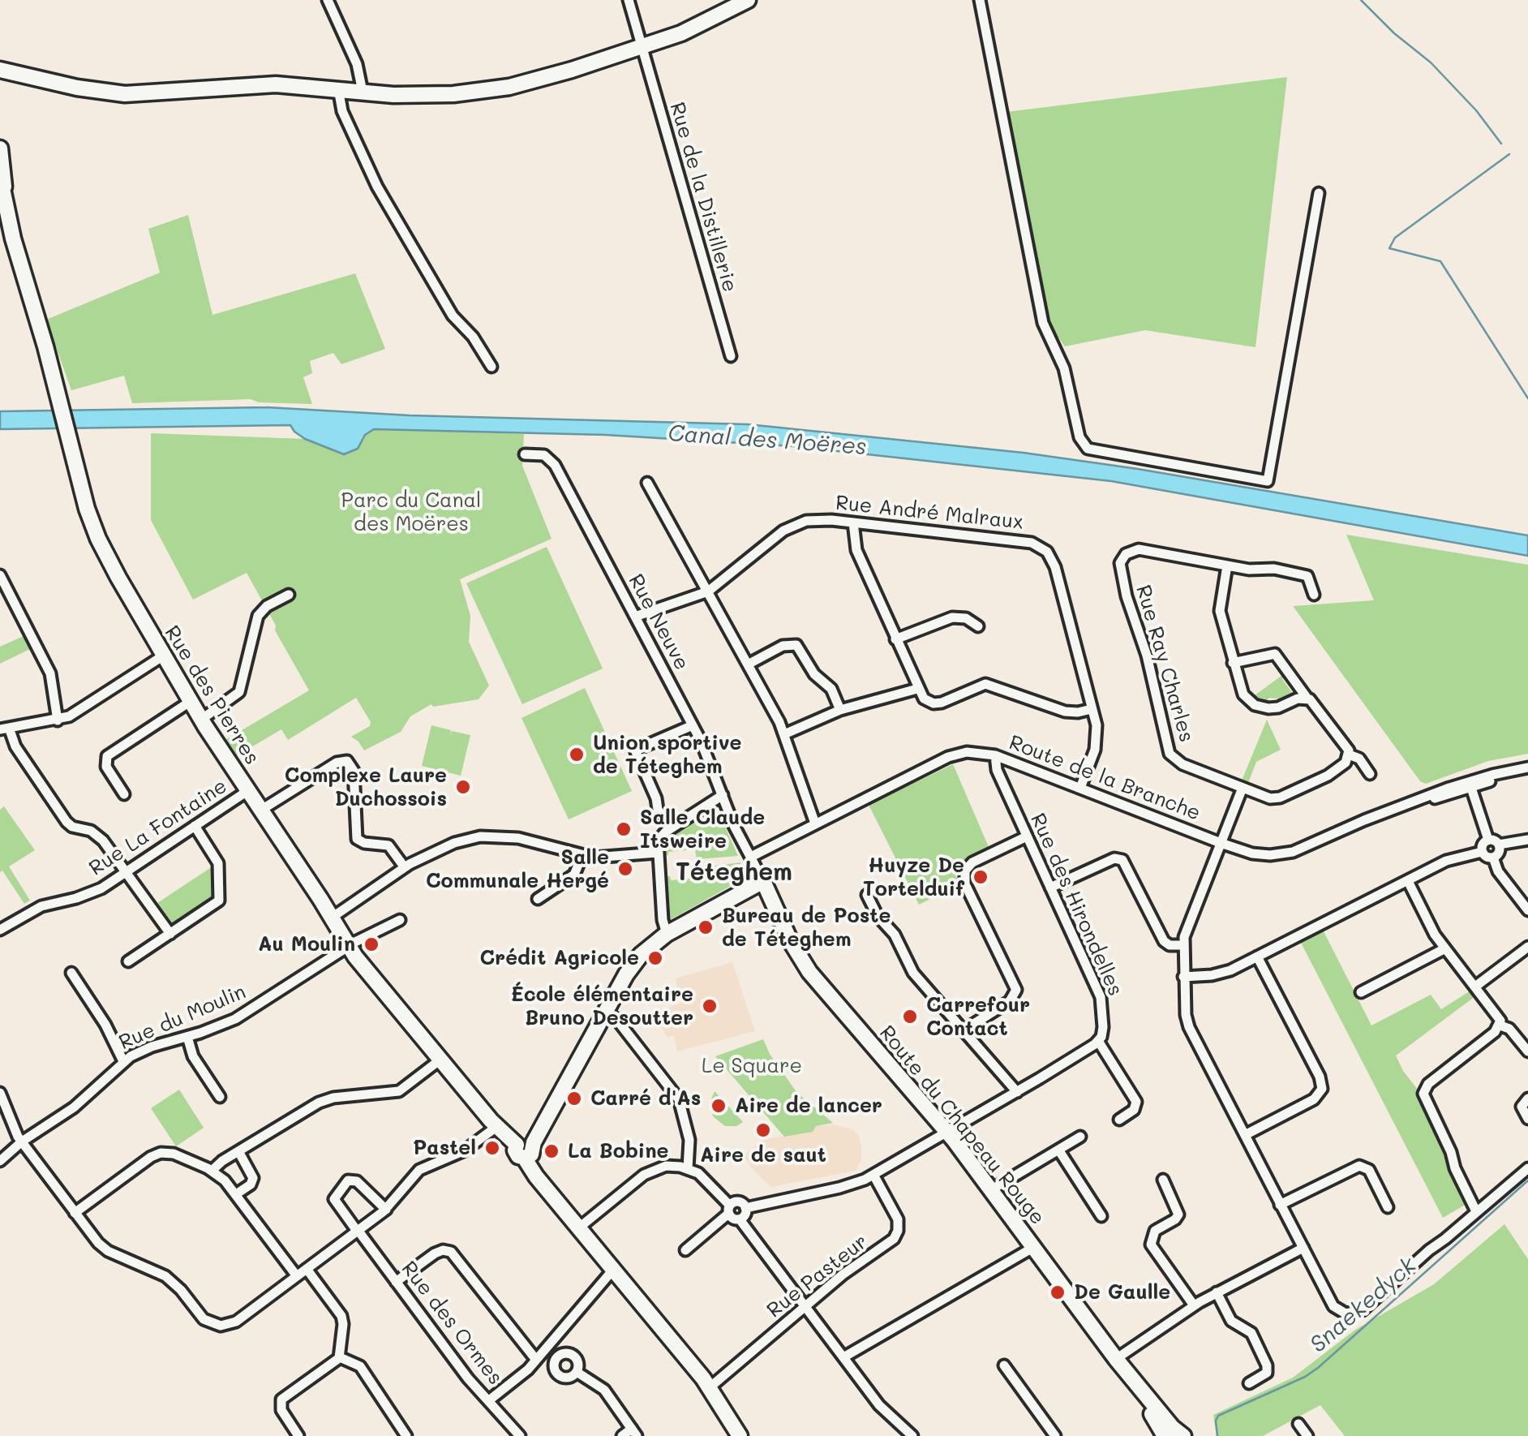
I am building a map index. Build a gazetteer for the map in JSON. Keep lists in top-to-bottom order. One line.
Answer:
{"streets":{"main road":["Rue des Pierres","Route du Chapeau Rouge"],"street":["Rue de la Distillerie","Rue André Malraux","Rue Neuve","Rue Ray Charles","Route de la Branche","Rue La Fontaine","Rue des Hirondelles","Rue du Moulin","Rue Pasteur","Rue des Ormes"]},"crossings":[["Rue André Malraux","Rue Neuve"],["Rue André Malraux","Route de la Branche"],["Rue Neuve","Route de la Branche"],["Rue Neuve","Route du Chapeau Rouge"],["Rue des Pierres","Rue La Fontaine"],["Rue des Pierres","Rue du Moulin"],["Rue des Pierres","Rue Pasteur"],["Route de la Branche","Rue des Hirondelles"]],"districts":["Téteghem"],"water":["Canal des Moëres","Snaekedyck"],"parks":["Parc du Canal des Moëres","Le Square"],"places":["Union sportive de Téteghem","Complexe Laure Duchossois","Salle Claude Itsweire","Salle Communale Hergé","Huyze De Tortelduif","Bureau de Poste de Téteghem","Au Moulin","Crédit Agricole","École élémentaire Bruno Desoutter","Carrefour Contact","Carré d'As","Aire de lancer","Aire de saut","Pastel","La Bobine","De Gaulle"]}
